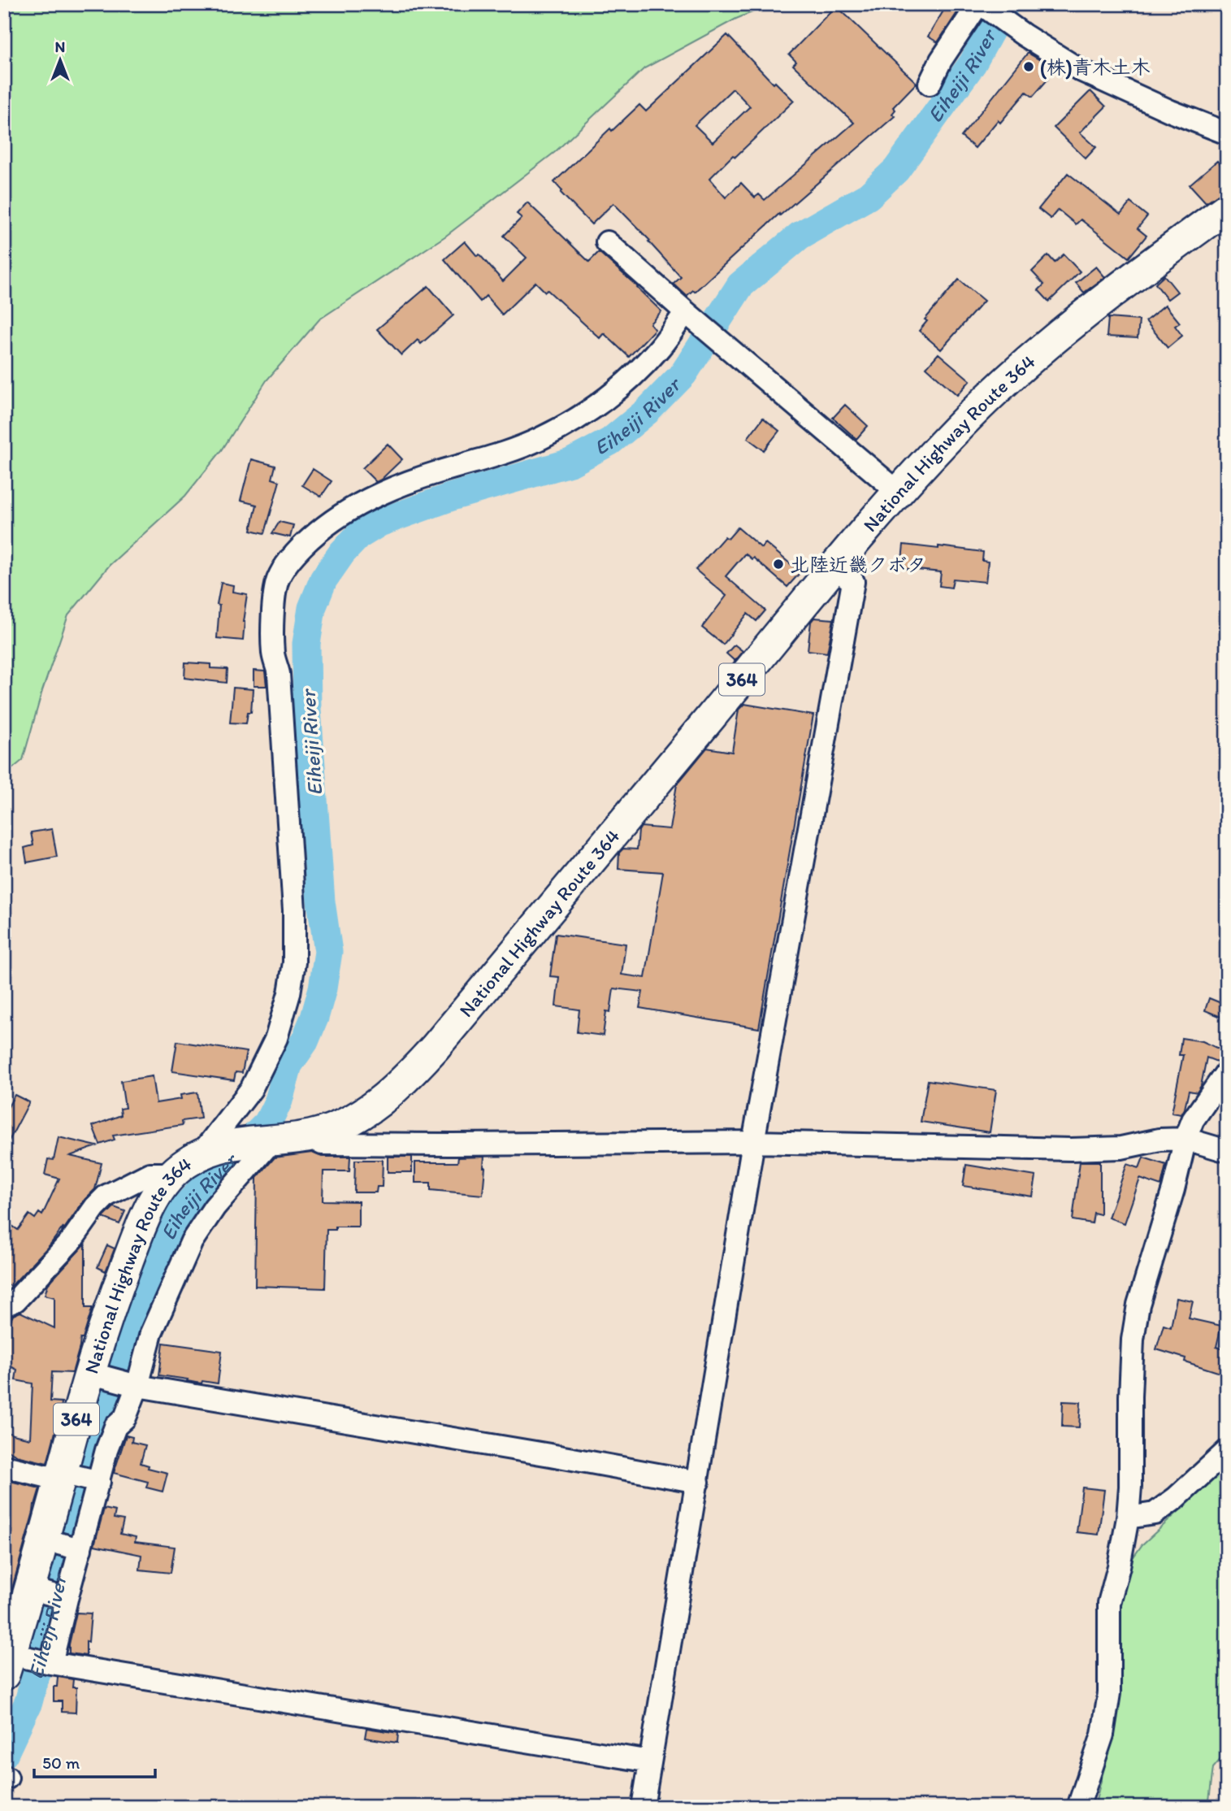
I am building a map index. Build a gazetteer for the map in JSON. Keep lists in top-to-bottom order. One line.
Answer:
{"streets":{"highway":["National Highway Route 364","364"]},"water":["Eiheiji River"],"places":["(株)青木土木","北陸近畿クボタ"],"scale_bar":"50 m","north":"top"}
